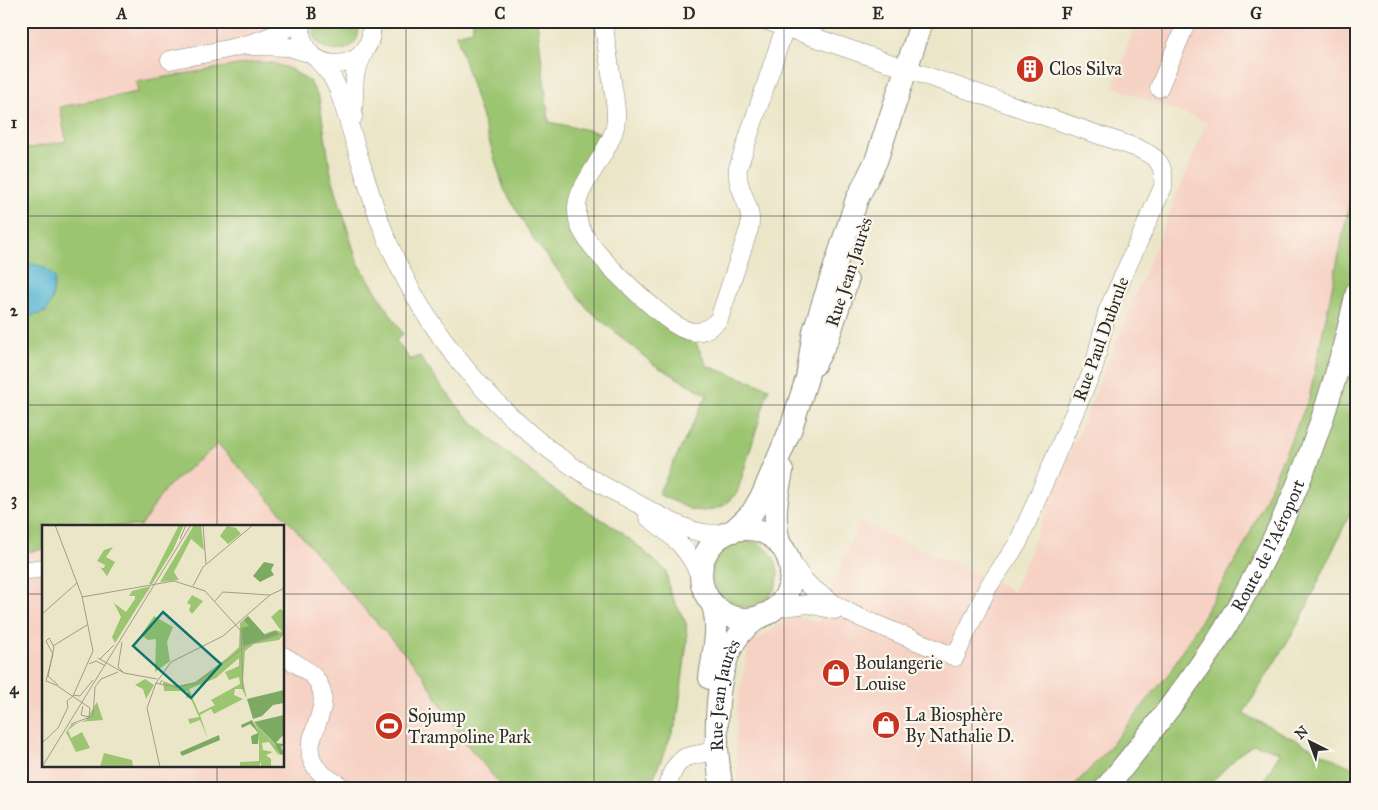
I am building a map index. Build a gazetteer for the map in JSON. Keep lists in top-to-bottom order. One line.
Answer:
{"streets":{"main road":["Rue Jean Jaurès","Route de l'Aéroport"],"street":["Rue Paul Dubrule"]},"crossings":[["Rue Jean Jaurès","Rue Paul Dubrule"]],"places":{"building":["Clos Silva"],"shop":["Boulangerie Louise","La Biosphère By Nathalie D."],"sports":["Sojump Trampoline Park"]},"north":"top left","grid":{"columns":["A","B","C","D","E","F","G"],"rows":["1","2","3","4"]}}
